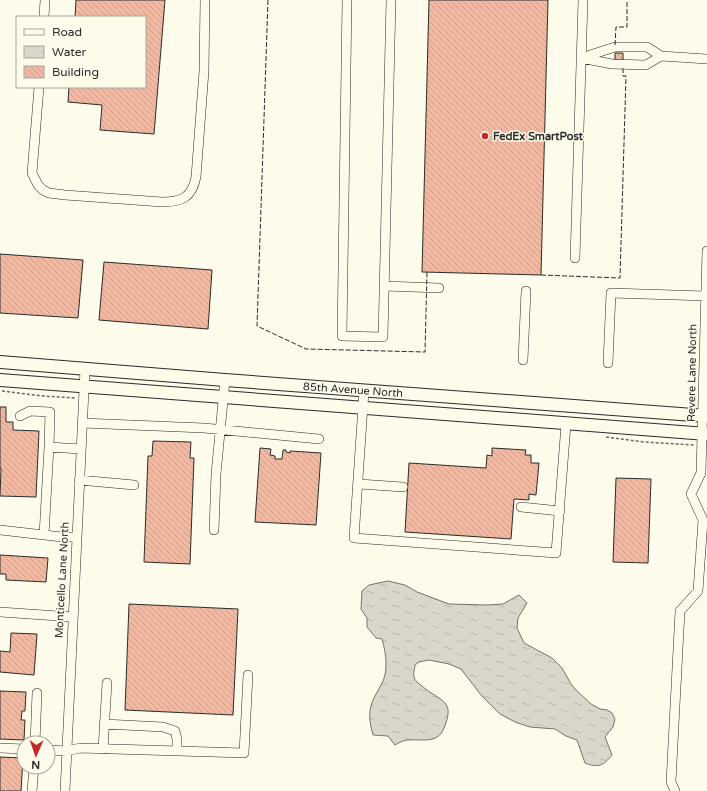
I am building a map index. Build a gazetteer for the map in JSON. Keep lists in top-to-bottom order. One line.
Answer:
{"streets":{"main road":["85th Avenue North"],"street":["Revere Lane North","Monticello Lane North"]},"crossings":[["Revere Lane North","85th Avenue North"],["85th Avenue North","Monticello Lane North"]],"places":["FedEx SmartPost"],"legend":["Road","Water","Building"],"north":"bottom"}
